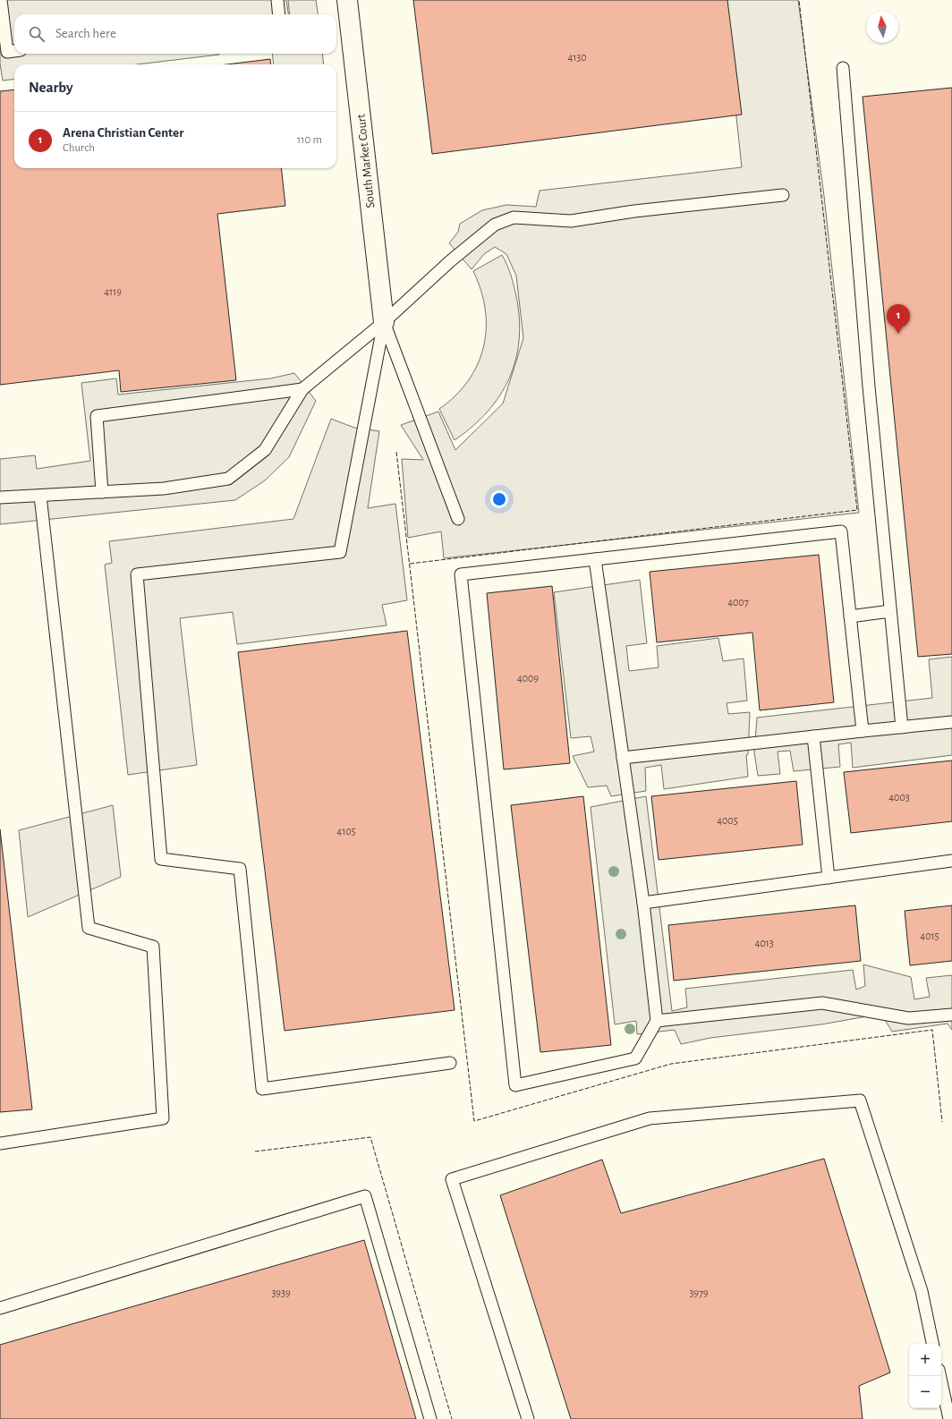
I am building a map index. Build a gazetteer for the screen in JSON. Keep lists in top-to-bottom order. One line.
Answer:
{"streets":{"street":["South Market Court"]},"house_numbers":["4130","4119","4007","4009","4003","4005","4105","4015","4013","3939","3979"],"north":"top","page":{"search":"Search here","heading":"Nearby","list":[{"mark":"1","name":"Arena Christian Center","note":"Church","value":"110 m"}],"pins":"1","map_buttons":["+","−"]}}
